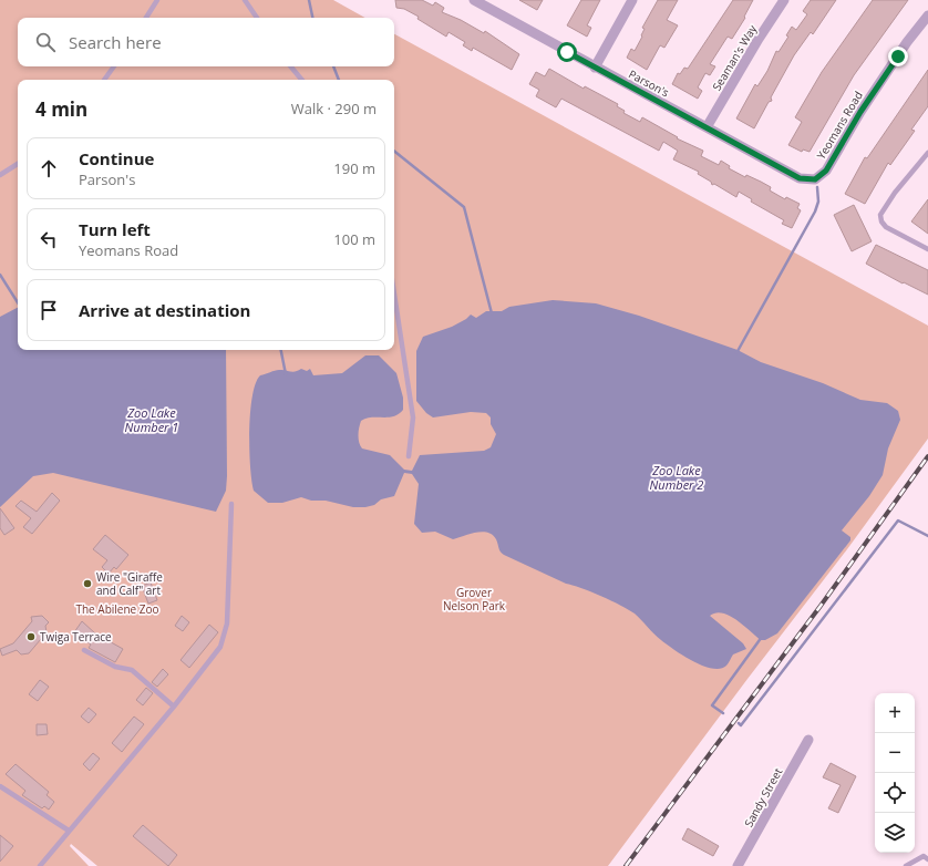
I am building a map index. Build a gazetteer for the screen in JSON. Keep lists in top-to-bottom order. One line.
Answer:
{"streets":{"street":["Seaman's Way","Parson's","Yeomans Road","Sandy Street"]},"crossings":[["Seaman's Way","Parson's"],["Parson's","Yeomans Road"]],"water":["Zoo Lake Number 1","Zoo Lake Number 2"],"parks":["Grover Nelson Park","The Abilene Zoo"],"places":["Wire \"Giraffe and Calf\" art","Twiga Terrace"],"page":{"search":"Search here","heading":["4 min","Walk · 290 m"],"list":[["Continue","Parson's","190 m"],["Turn left","Yeomans Road","100 m"],"Arrive at destination"],"map_buttons":["+","−"]}}
